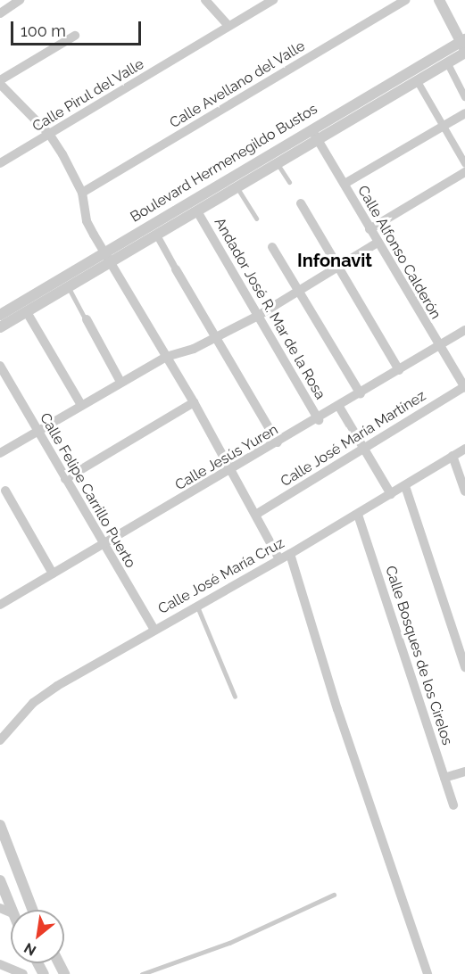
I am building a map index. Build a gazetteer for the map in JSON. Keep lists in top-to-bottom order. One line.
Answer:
{"streets":{"street":["Calle Avellano del Valle","Calle Pirul del Valle","Boulevard Hermenegildo Bustos","Calle Alfonso Calderón","Andador José R. Mar de la Rosa","Calle José María Martínez","Calle Jesús Yuren","Calle Felipe Carrillo Puerto","Calle José María Cruz","Calle Bosques de los Cirelos"]},"crossings":[["Boulevard Hermenegildo Bustos","Calle Alfonso Calderón"],["Boulevard Hermenegildo Bustos","Andador José R. Mar de la Rosa"],["Calle Alfonso Calderón","Calle José María Martínez"],["Calle Alfonso Calderón","Calle Jesús Yuren"],["Andador José R. Mar de la Rosa","Calle Jesús Yuren"],["Calle Jesús Yuren","Calle Felipe Carrillo Puerto"],["Calle Felipe Carrillo Puerto","Calle José María Cruz"],["Calle José María Cruz","Calle Bosques de los Cirelos"]],"districts":["Infonavit"],"scale_bar":"100 m","north":"bottom left"}
